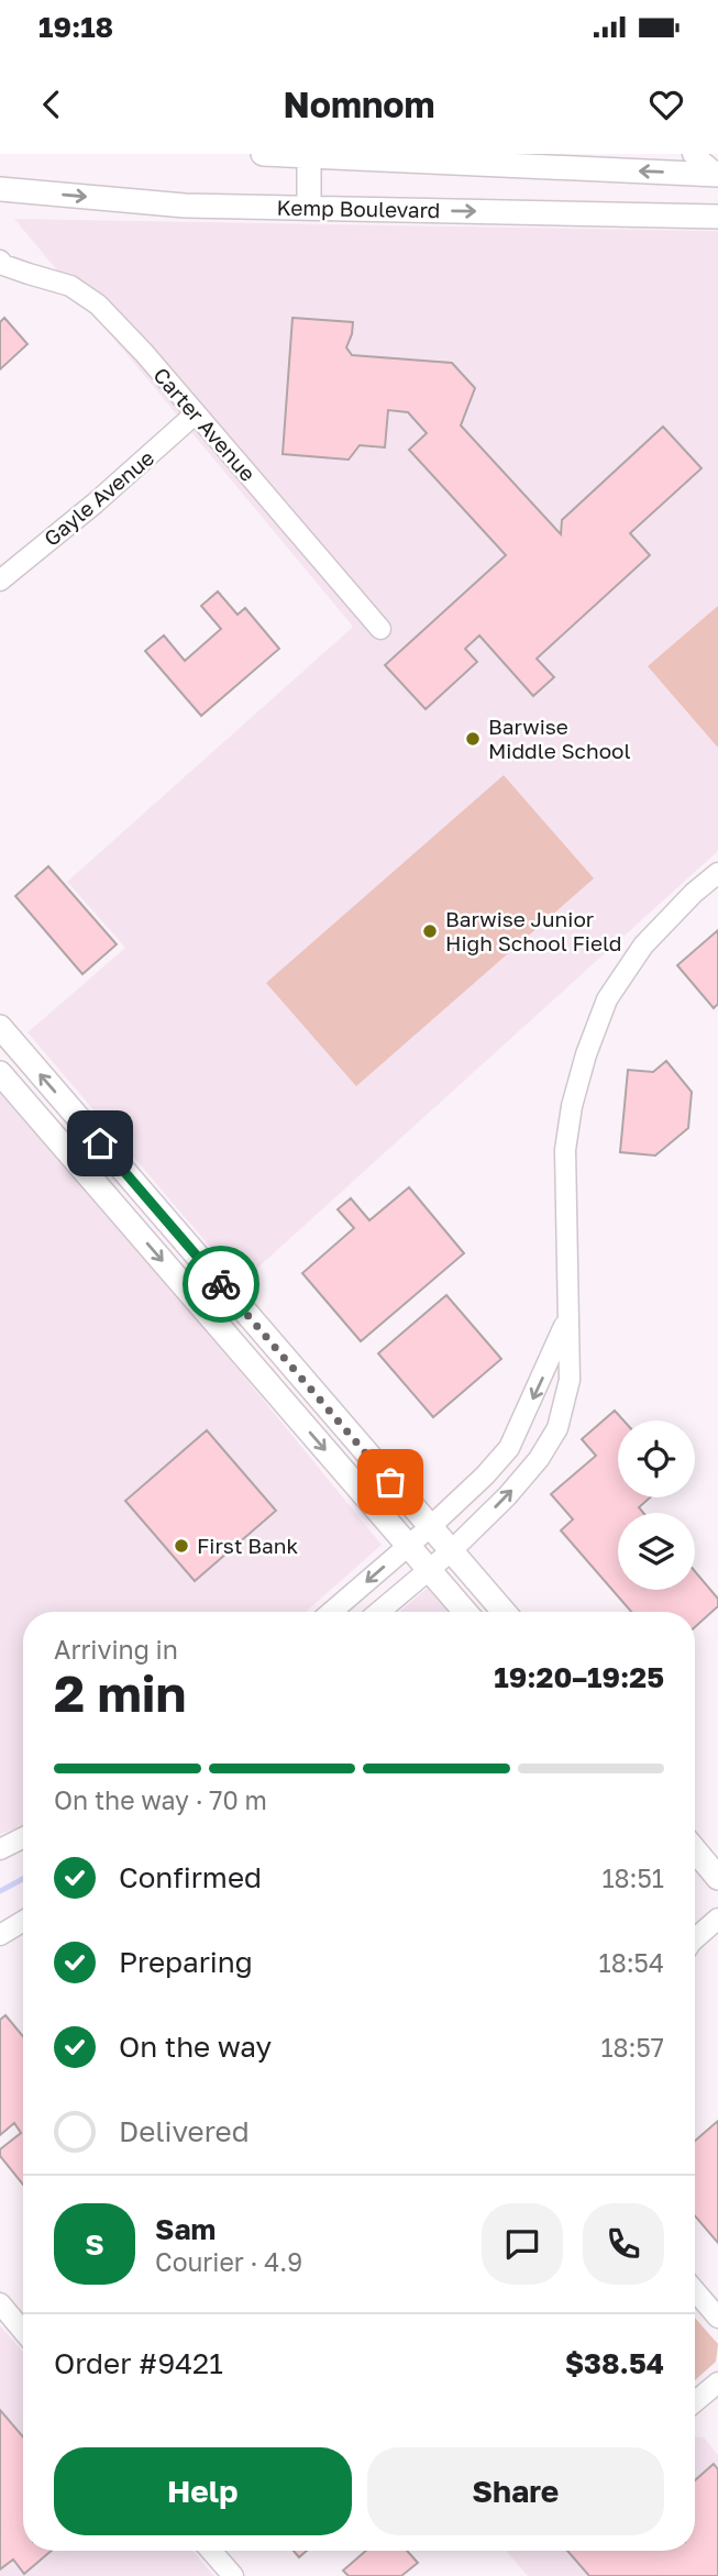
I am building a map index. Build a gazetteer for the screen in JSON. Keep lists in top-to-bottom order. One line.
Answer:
{"streets":{"main road":["Kemp Boulevard"],"street":["Carter Avenue","Gayle Avenue"]},"crossings":[["Carter Avenue","Gayle Avenue"]],"places":["Barwise Middle School","Barwise Junior High School Field","First Bank"],"page":{"status":"19:18","header":"Nomnom","heading":["2 min","Arriving in","19:20–19:25"],"panel":["Sam","Courier · 4.9","Order #9421","$38.54"],"bar":"On the way · 70 m","list":[["Confirmed","18:51"],["Preparing","18:54"],["On the way","18:57"],"Delivered"],"round":"S","buttons":["Help","Share"]}}
